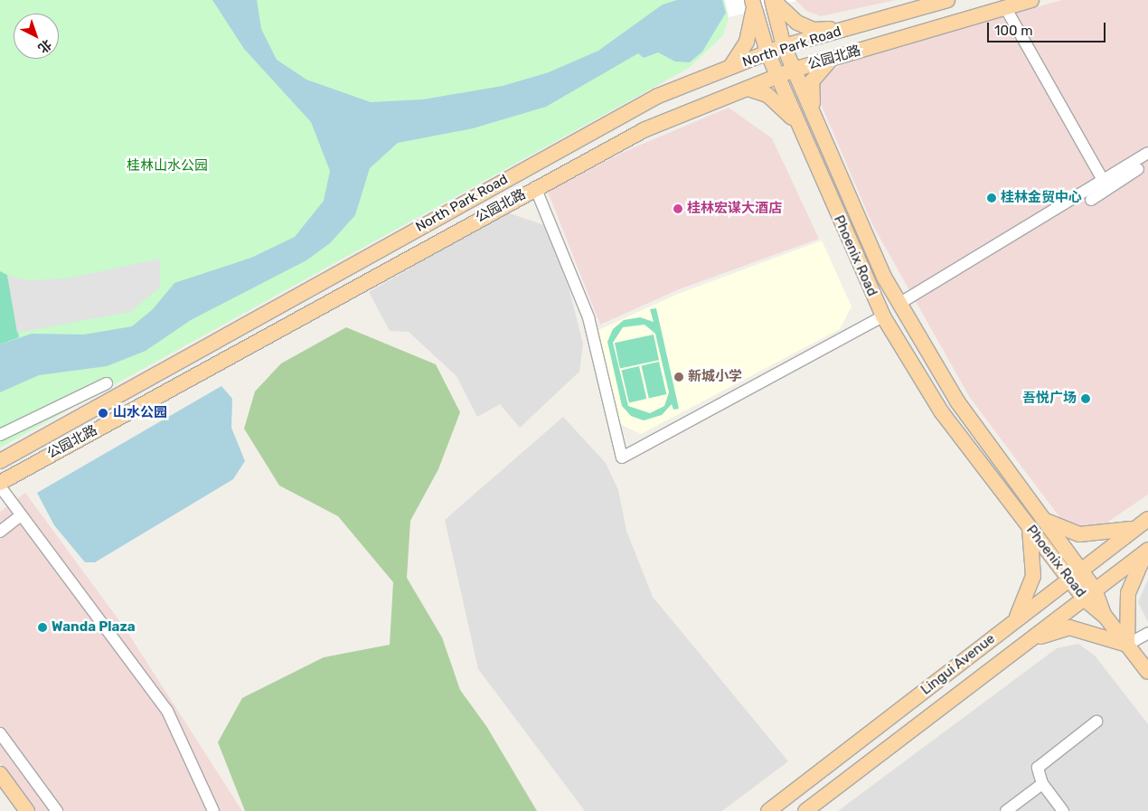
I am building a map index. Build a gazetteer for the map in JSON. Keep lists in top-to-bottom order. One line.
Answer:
{"streets":{"main road":["North Park Road","公园北路","Phoenix Road","Lingui Avenue"]},"crossings":[["North Park Road","Phoenix Road"],["公园北路","Phoenix Road"],["Phoenix Road","Lingui Avenue"]],"parks":["桂林山水公园"],"places":["桂林金贸中心","桂林宏谋大酒店","新城小学","吾悦广场","山水公园","Wanda Plaza"],"scale_bar":"100 m","north":"bottom right"}
